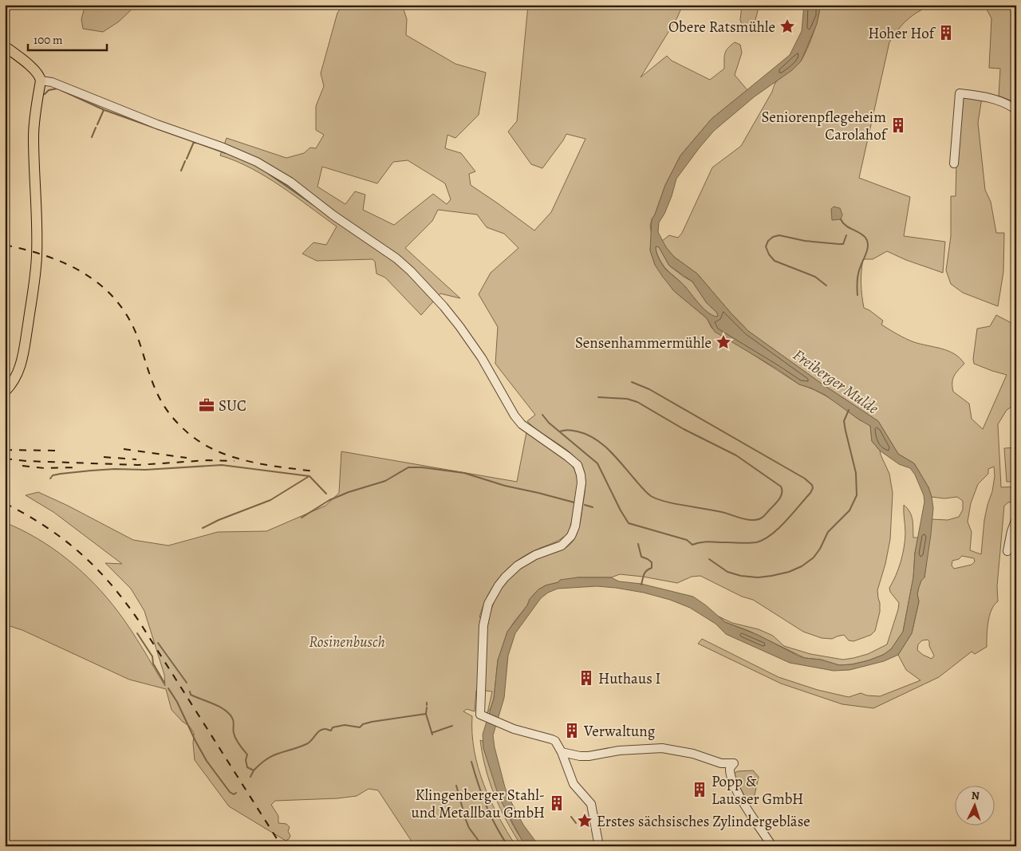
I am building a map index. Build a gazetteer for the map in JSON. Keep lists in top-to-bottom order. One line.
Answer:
{"water":["Freiberger Mulde"],"parks":["Rosinenbusch"],"places":{"place":["Obere Ratsmühle","Sensenhammermühle","Erstes sächsisches Zylindergebläse"],"building":["Hoher Hof","Seniorenpflegeheim Carolahof","Huthaus I","Verwaltung","Popp & Lausser GmbH","Klingenberger Stahl- und Metallbau GmbH"],"office":["SUC"]},"scale_bar":"100 m","north":"top"}
